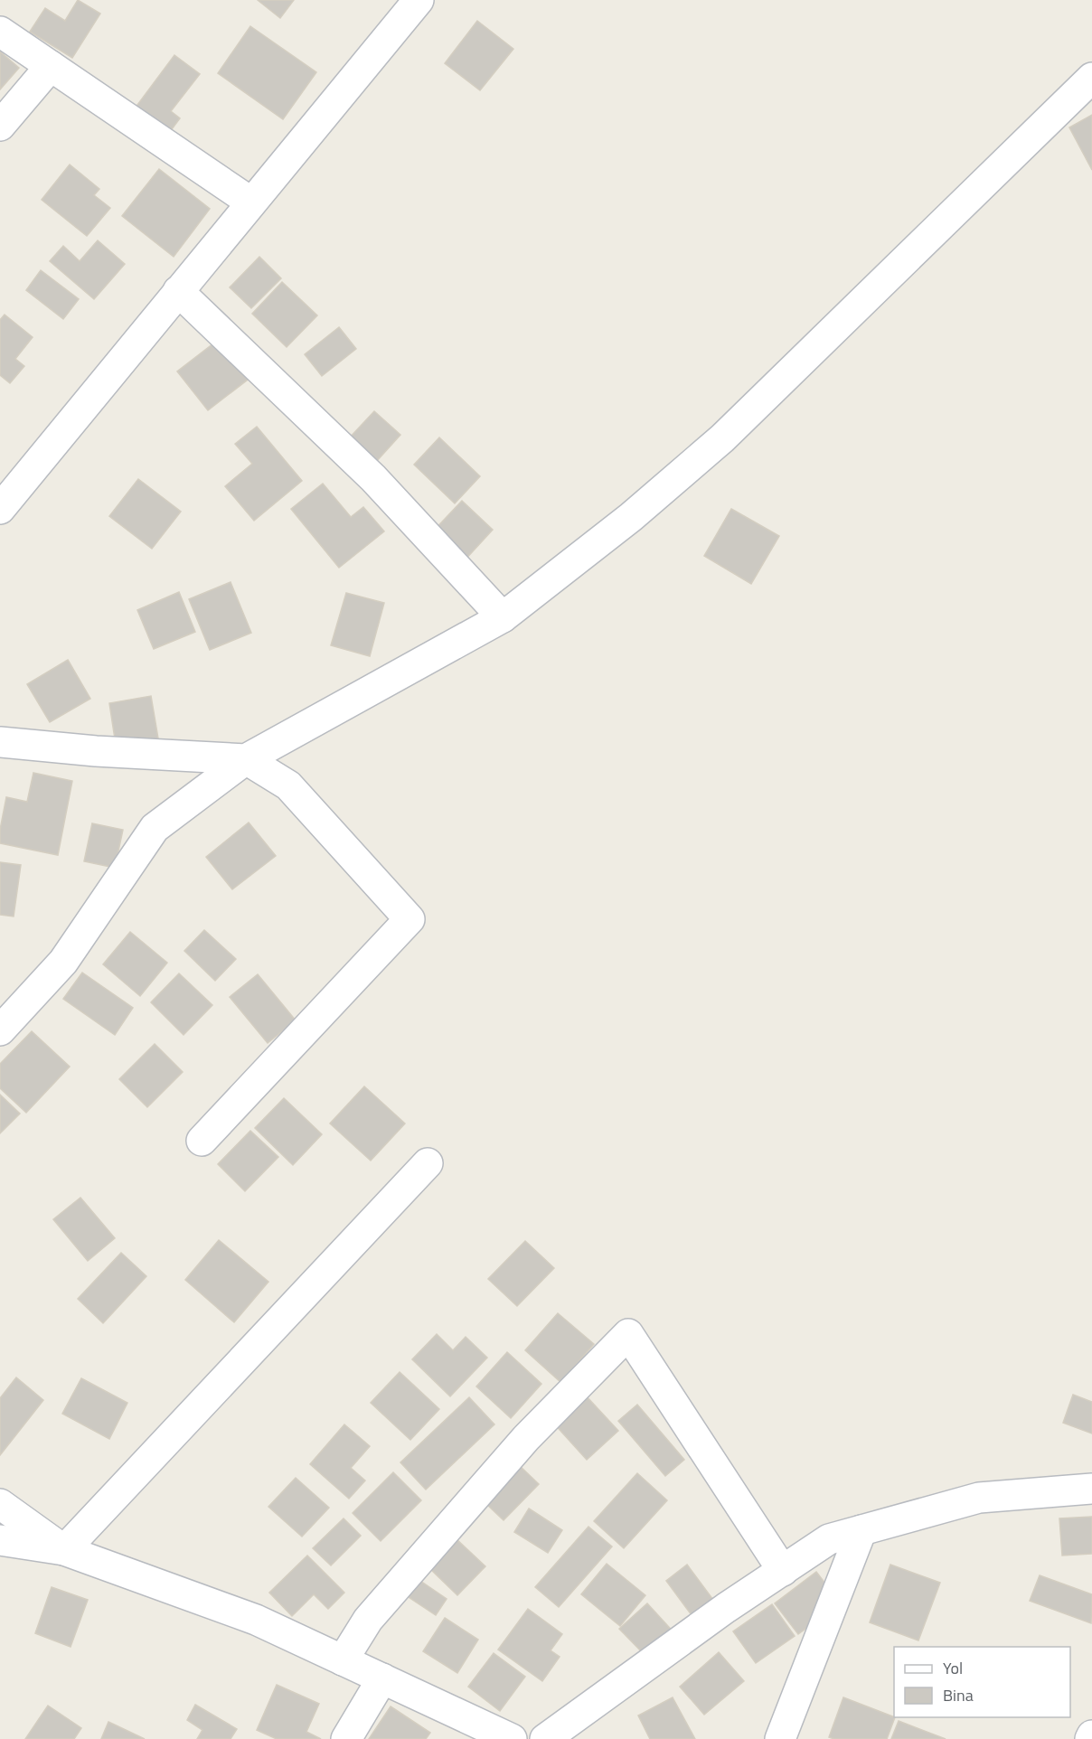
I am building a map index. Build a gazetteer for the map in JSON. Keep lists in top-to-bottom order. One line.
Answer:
{"legend":["Yol","Bina"]}
